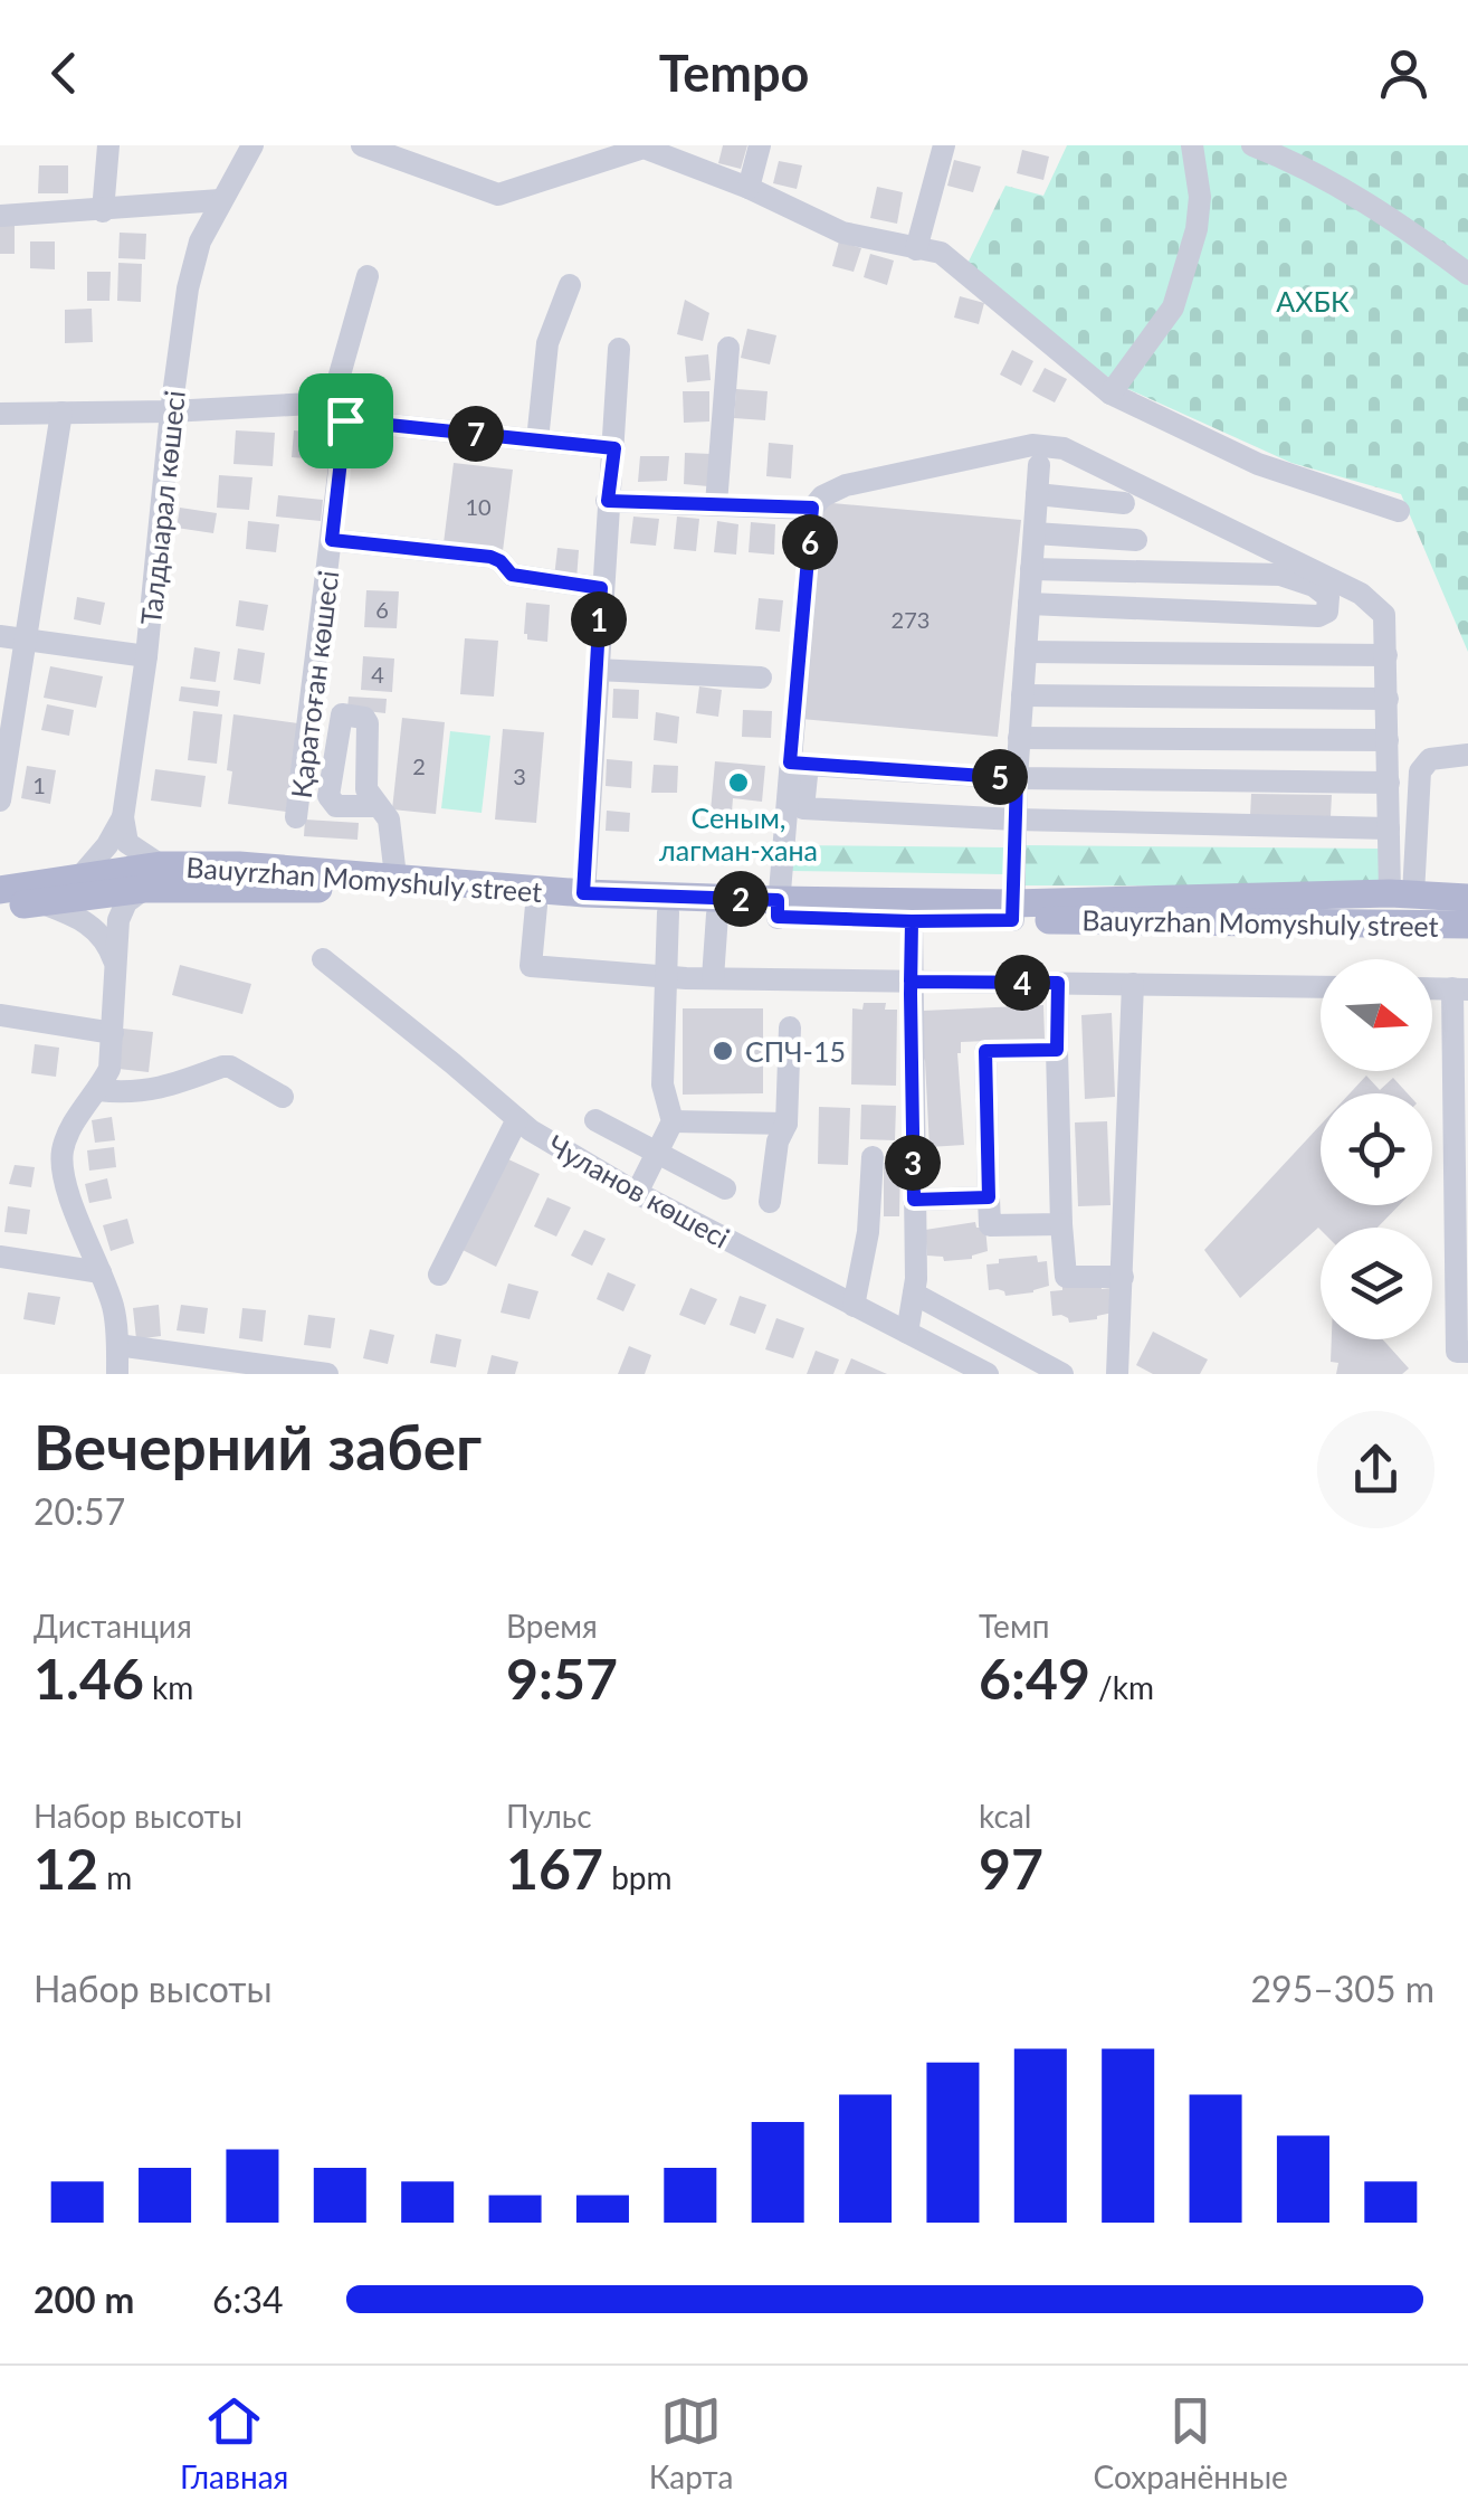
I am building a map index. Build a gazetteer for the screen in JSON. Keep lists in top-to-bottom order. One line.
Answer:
{"streets":{"main road":["Bauyrzhan Momyshuly street"],"street":["Талдыарал көшесі","Қаратоған көшесі","Чуланов көшесі"]},"parks":["АХБК"],"places":["Сеным, лагман-хана","СПЧ-15"],"house_numbers":["10","6","273","4","2","3","1"],"north":"right","page":{"header":"Tempo","pins":["7","6","1","5","2","4","3"],"heading":["Вечерний забег","20:57"],"stats":[["Дистанция","1.46 km"],["Время","9:57"],["Темп","6:49 /km"],["Набор высоты","12 m"],["Пульс","167 bpm"],["kcal","97"]],"chart":["Набор высоты","295–305 m"],"list":[{"name":"200 m","note":"6:34"}],"tabs":["Главная","Карта","Сохранённые"]}}
